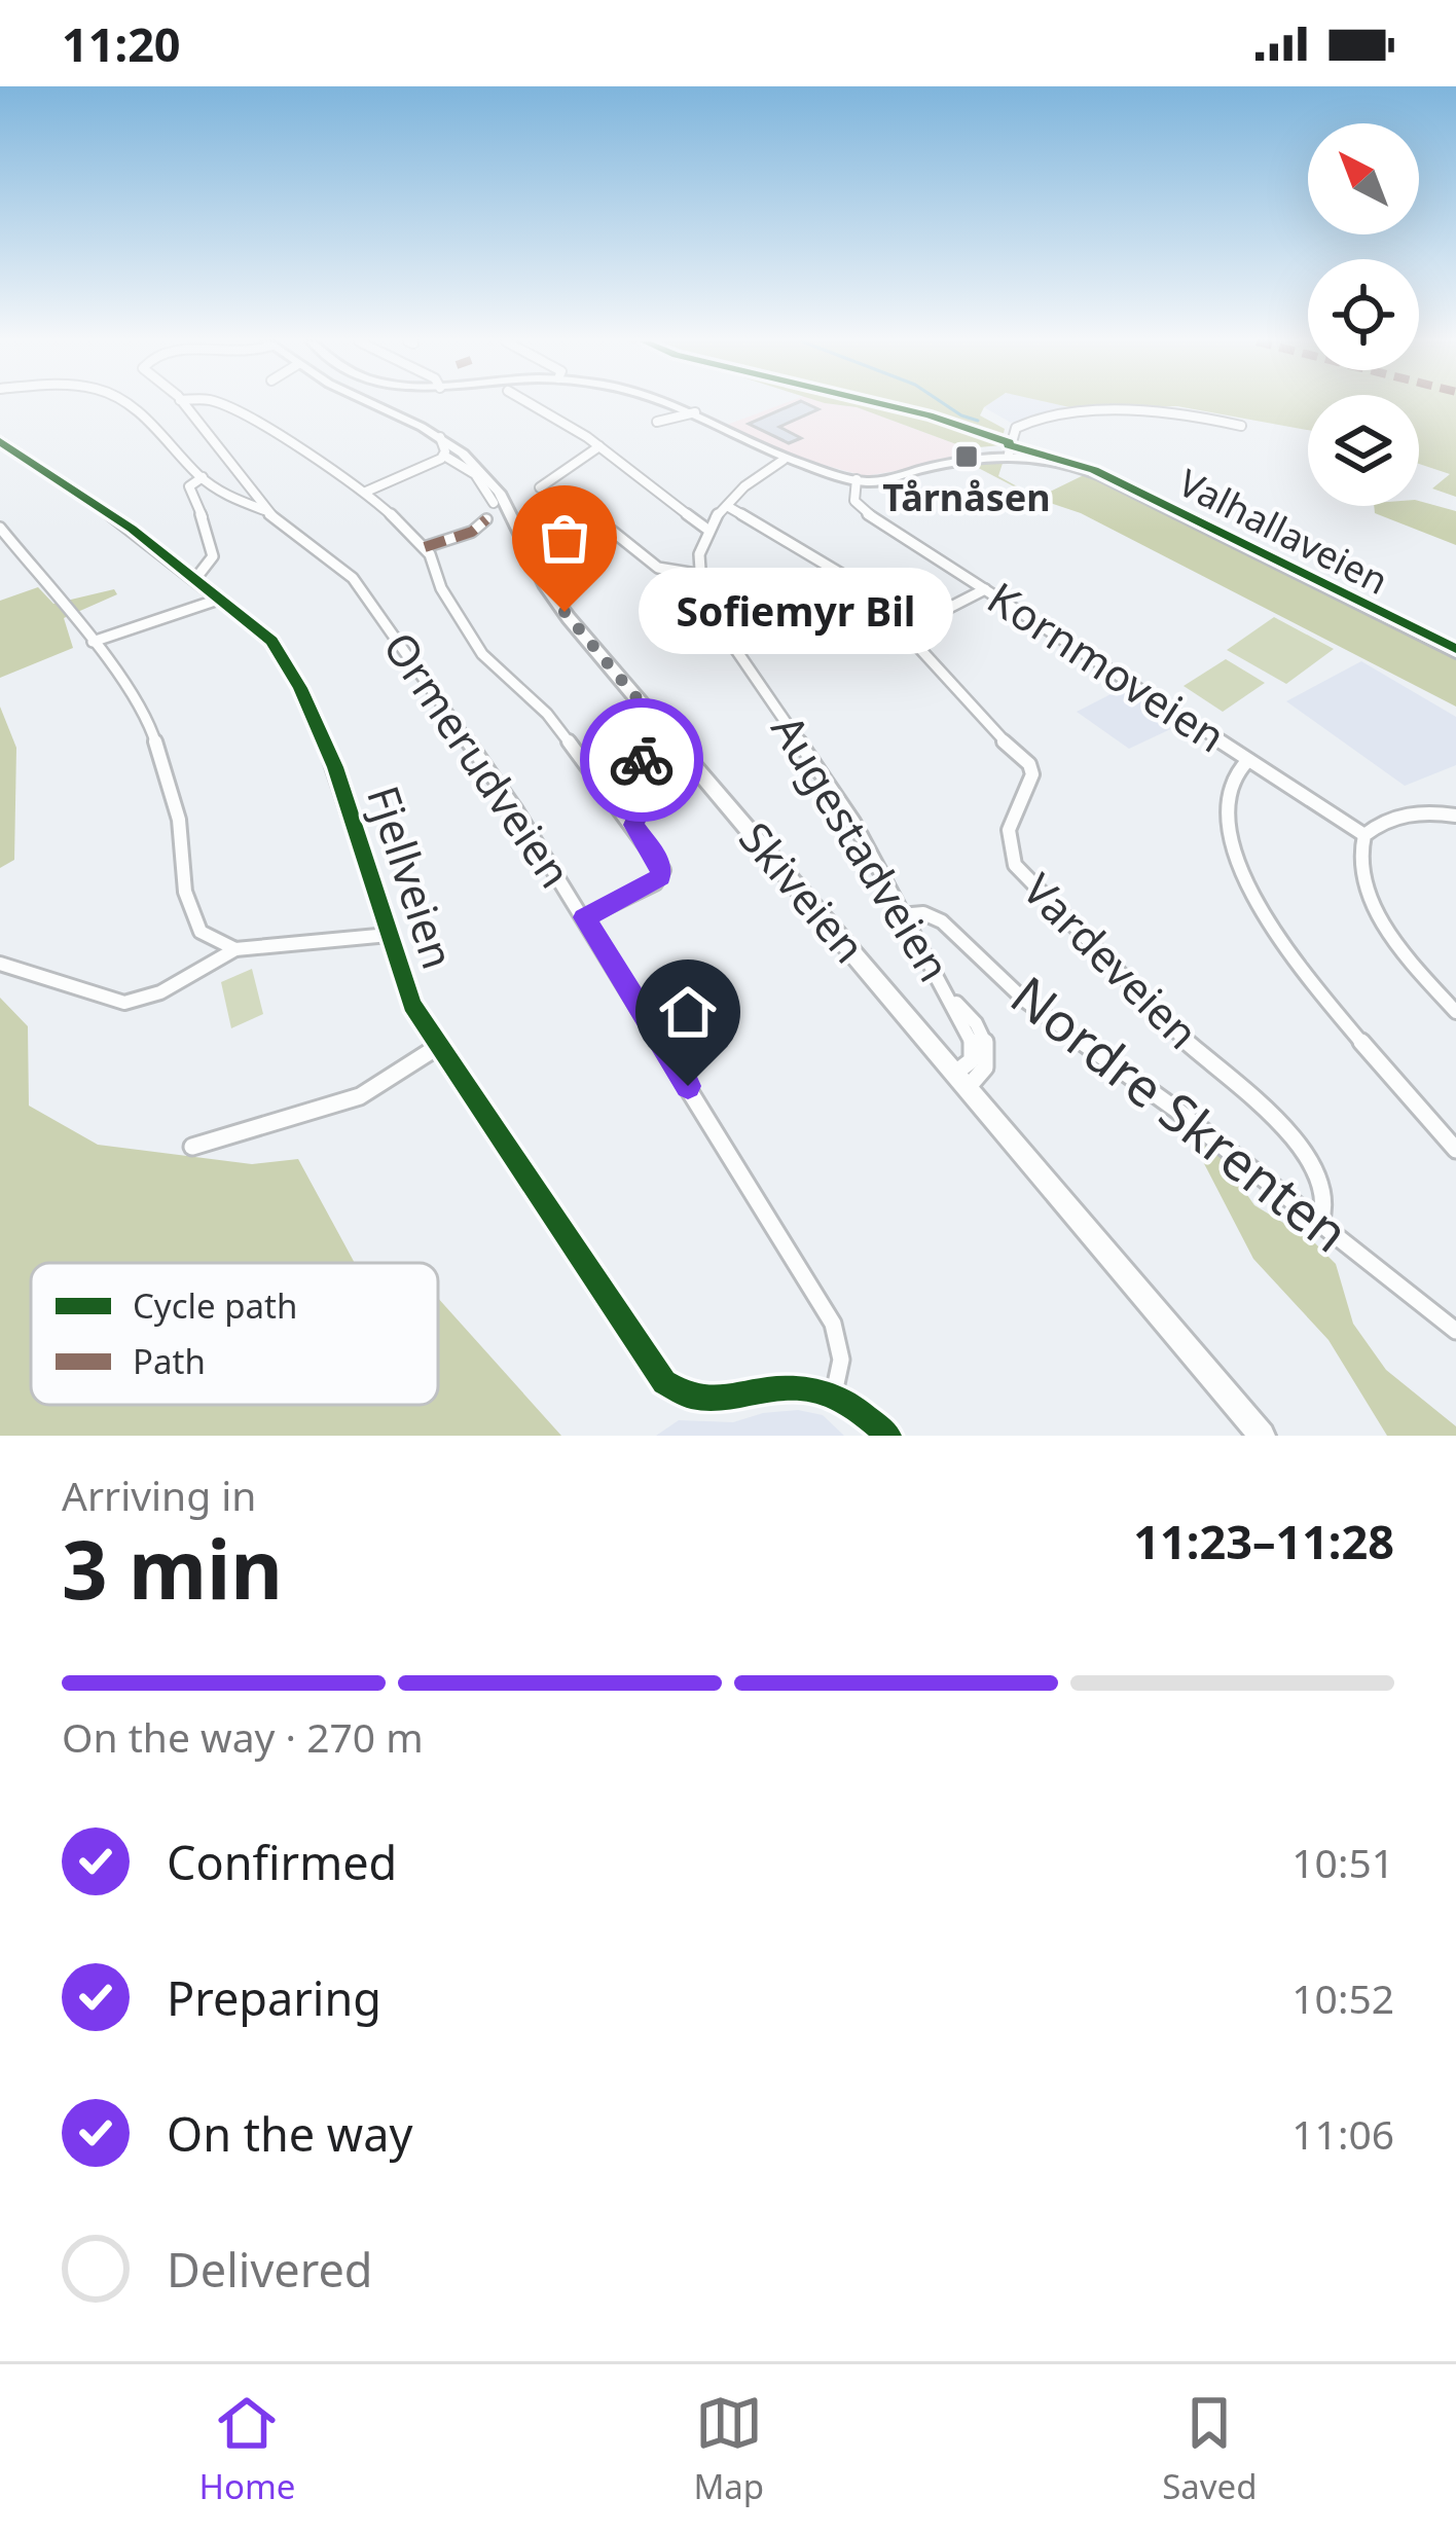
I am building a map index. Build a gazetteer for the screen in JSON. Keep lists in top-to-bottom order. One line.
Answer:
{"streets":{"street":["Valhallaveien","Kornmoveien","Ormerudveien","Augestadveien","Fjellveien","Skiveien","Vardeveien","Nordre Skrenten"]},"crossings":[["Valhallaveien","Kornmoveien"],["Ormerudveien","Fjellveien"],["Augestadveien","Skiveien"],["Augestadveien","Nordre Skrenten"],["Vardeveien","Nordre Skrenten"]],"places":{"transit":["Tårnåsen"],"other":["Sofiemyr Bil"]},"legend":["Cycle path","Path"],"north":"top left","page":{"status":"11:20","bubble":"Sofiemyr Bil","heading":["3 min","Arriving in","11:23–11:28"],"bar":"On the way · 270 m","list":[["Confirmed","10:51"],["Preparing","10:52"],["On the way","11:06"],"Delivered"],"tabs":["Home","Map","Saved"]}}
